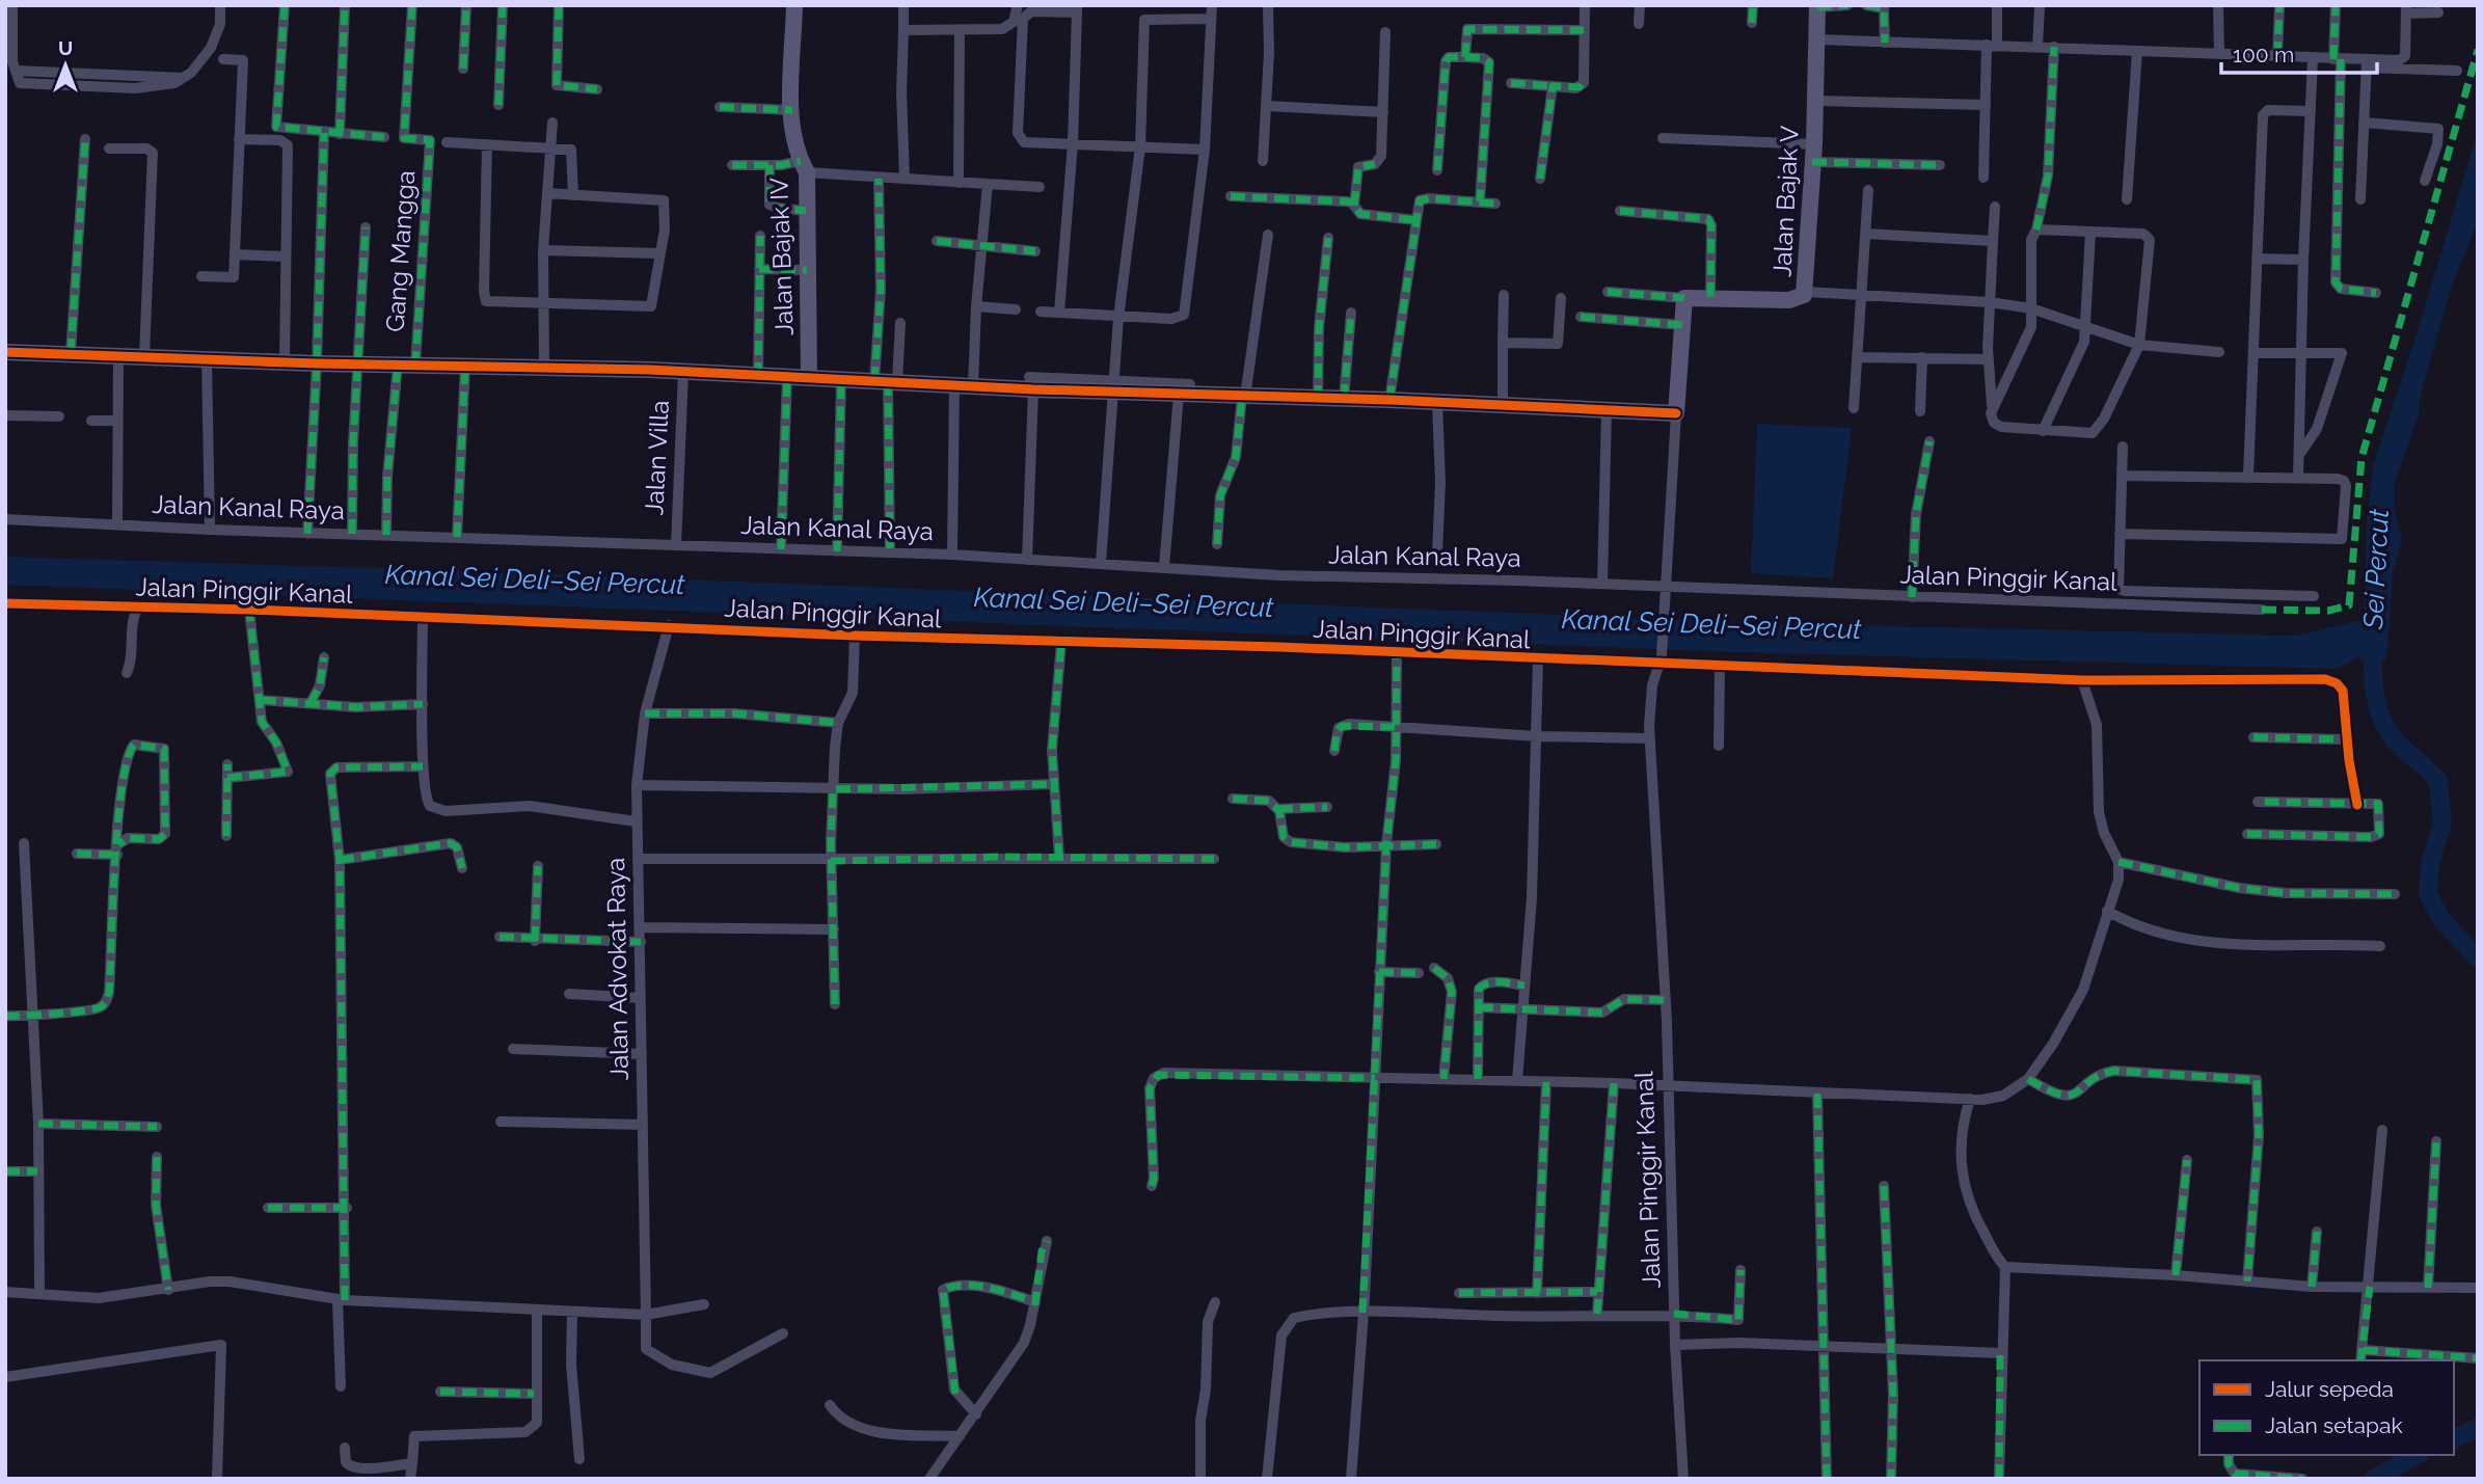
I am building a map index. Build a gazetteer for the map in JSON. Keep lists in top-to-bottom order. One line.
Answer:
{"streets":{"street":["Jalan Bajak V","Gang Mangga","Jalan Bajak IV","Jalan Villa","Jalan Kanal Raya","Jalan Pinggir Kanal","Jalan Advokat Raya"]},"crossings":[["Jalan Villa","Jalan Kanal Raya"],["Jalan Kanal Raya","Jalan Pinggir Kanal"],["Jalan Pinggir Kanal","Jalan Advokat Raya"]],"water":["Sei Percut","Kanal Sei Deli–Sei Percut"],"legend":["Jalur sepeda","Jalan setapak"],"scale_bar":"100 m","north":"top"}
